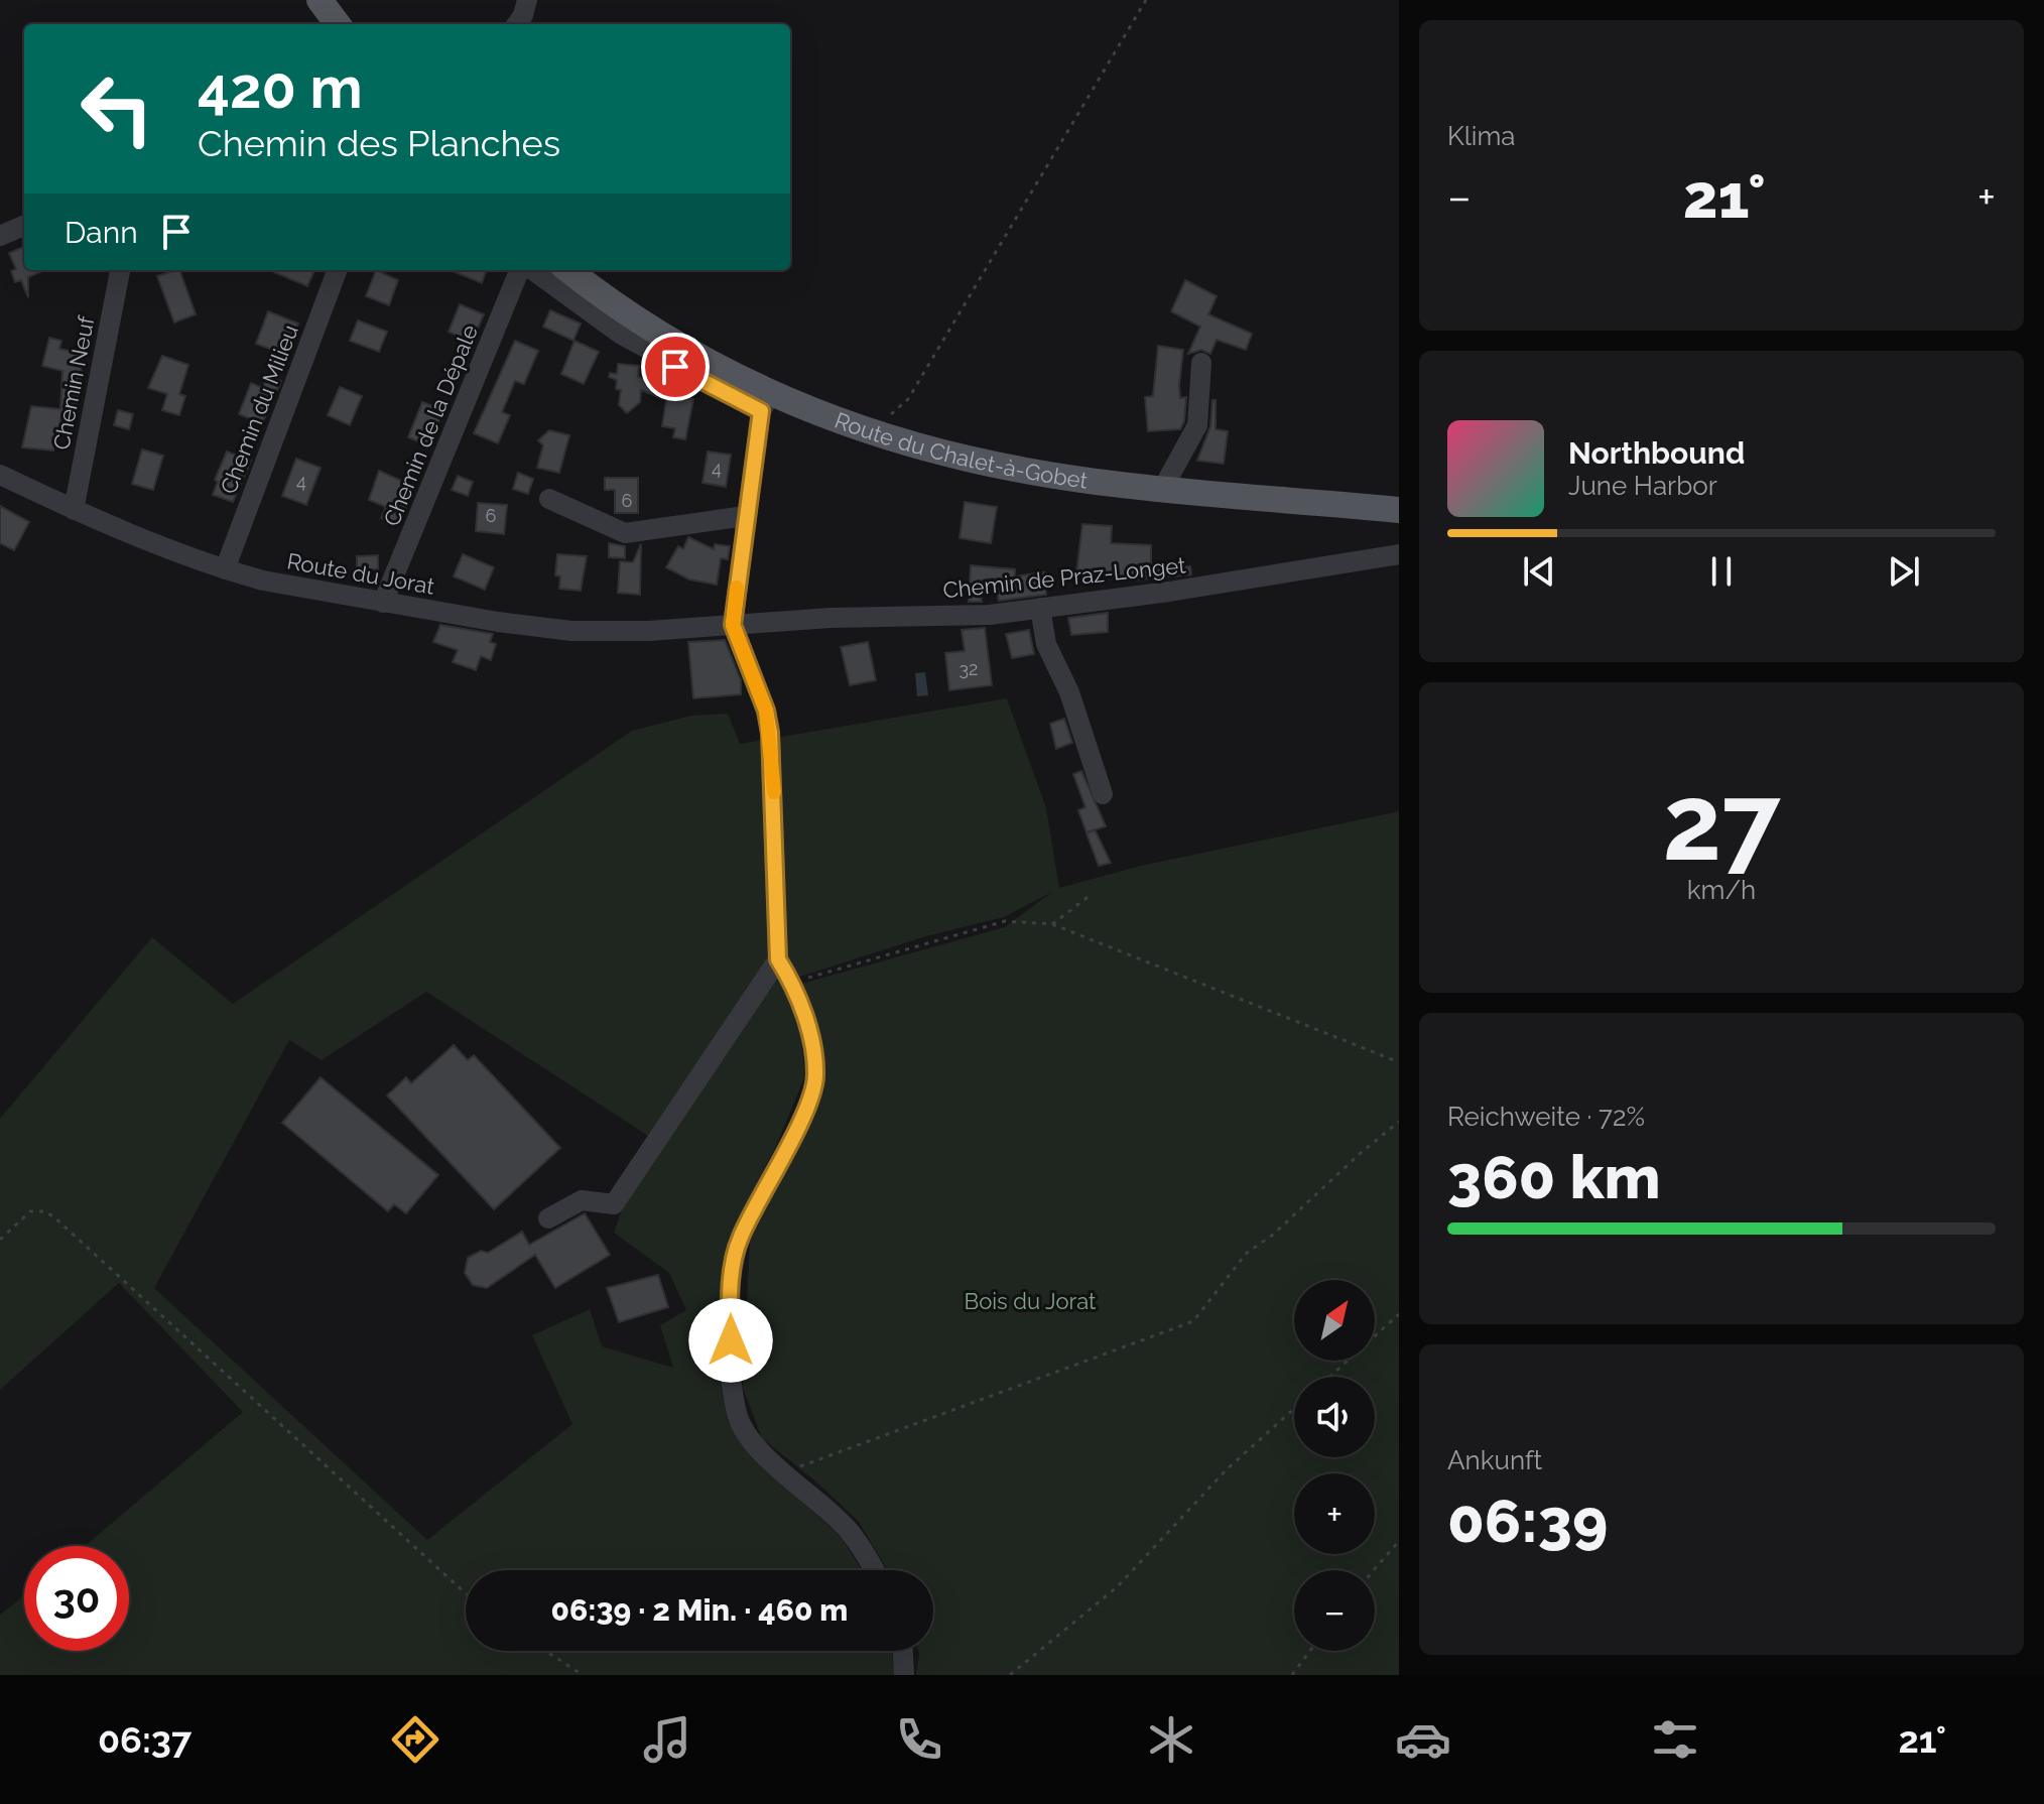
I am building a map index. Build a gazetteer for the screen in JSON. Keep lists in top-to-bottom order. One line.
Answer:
{"streets":{"main road":["Route du Chalet-à-Gobet"],"street":["Chemin Neuf","Chemin du Milieu","Chemin de la Dépale","Route du Jorat","Chemin de Praz-Longet"]},"crossings":[["Chemin Neuf","Route du Jorat"],["Chemin du Milieu","Route du Jorat"],["Chemin de la Dépale","Route du Jorat"],["Route du Jorat","Chemin de Praz-Longet"]],"parks":["Bois du Jorat"],"house_numbers":["4","4","6","6","32"],"north":"top right","page":{"tile":["Klima",["27","km/h"],["Reichweite · 72%","360 km"],["Ankunft","06:39"]],"turn":["420 m","Chemin des Planches"],"heat":["−","21°","+"],"then":"Dann","song":["Northbound","June Harbor"],"map_buttons":["+","−"],"limit":"30","trip":"06:39 · 2 Min. · 460 m","tabs":["06:37","21°"]}}
